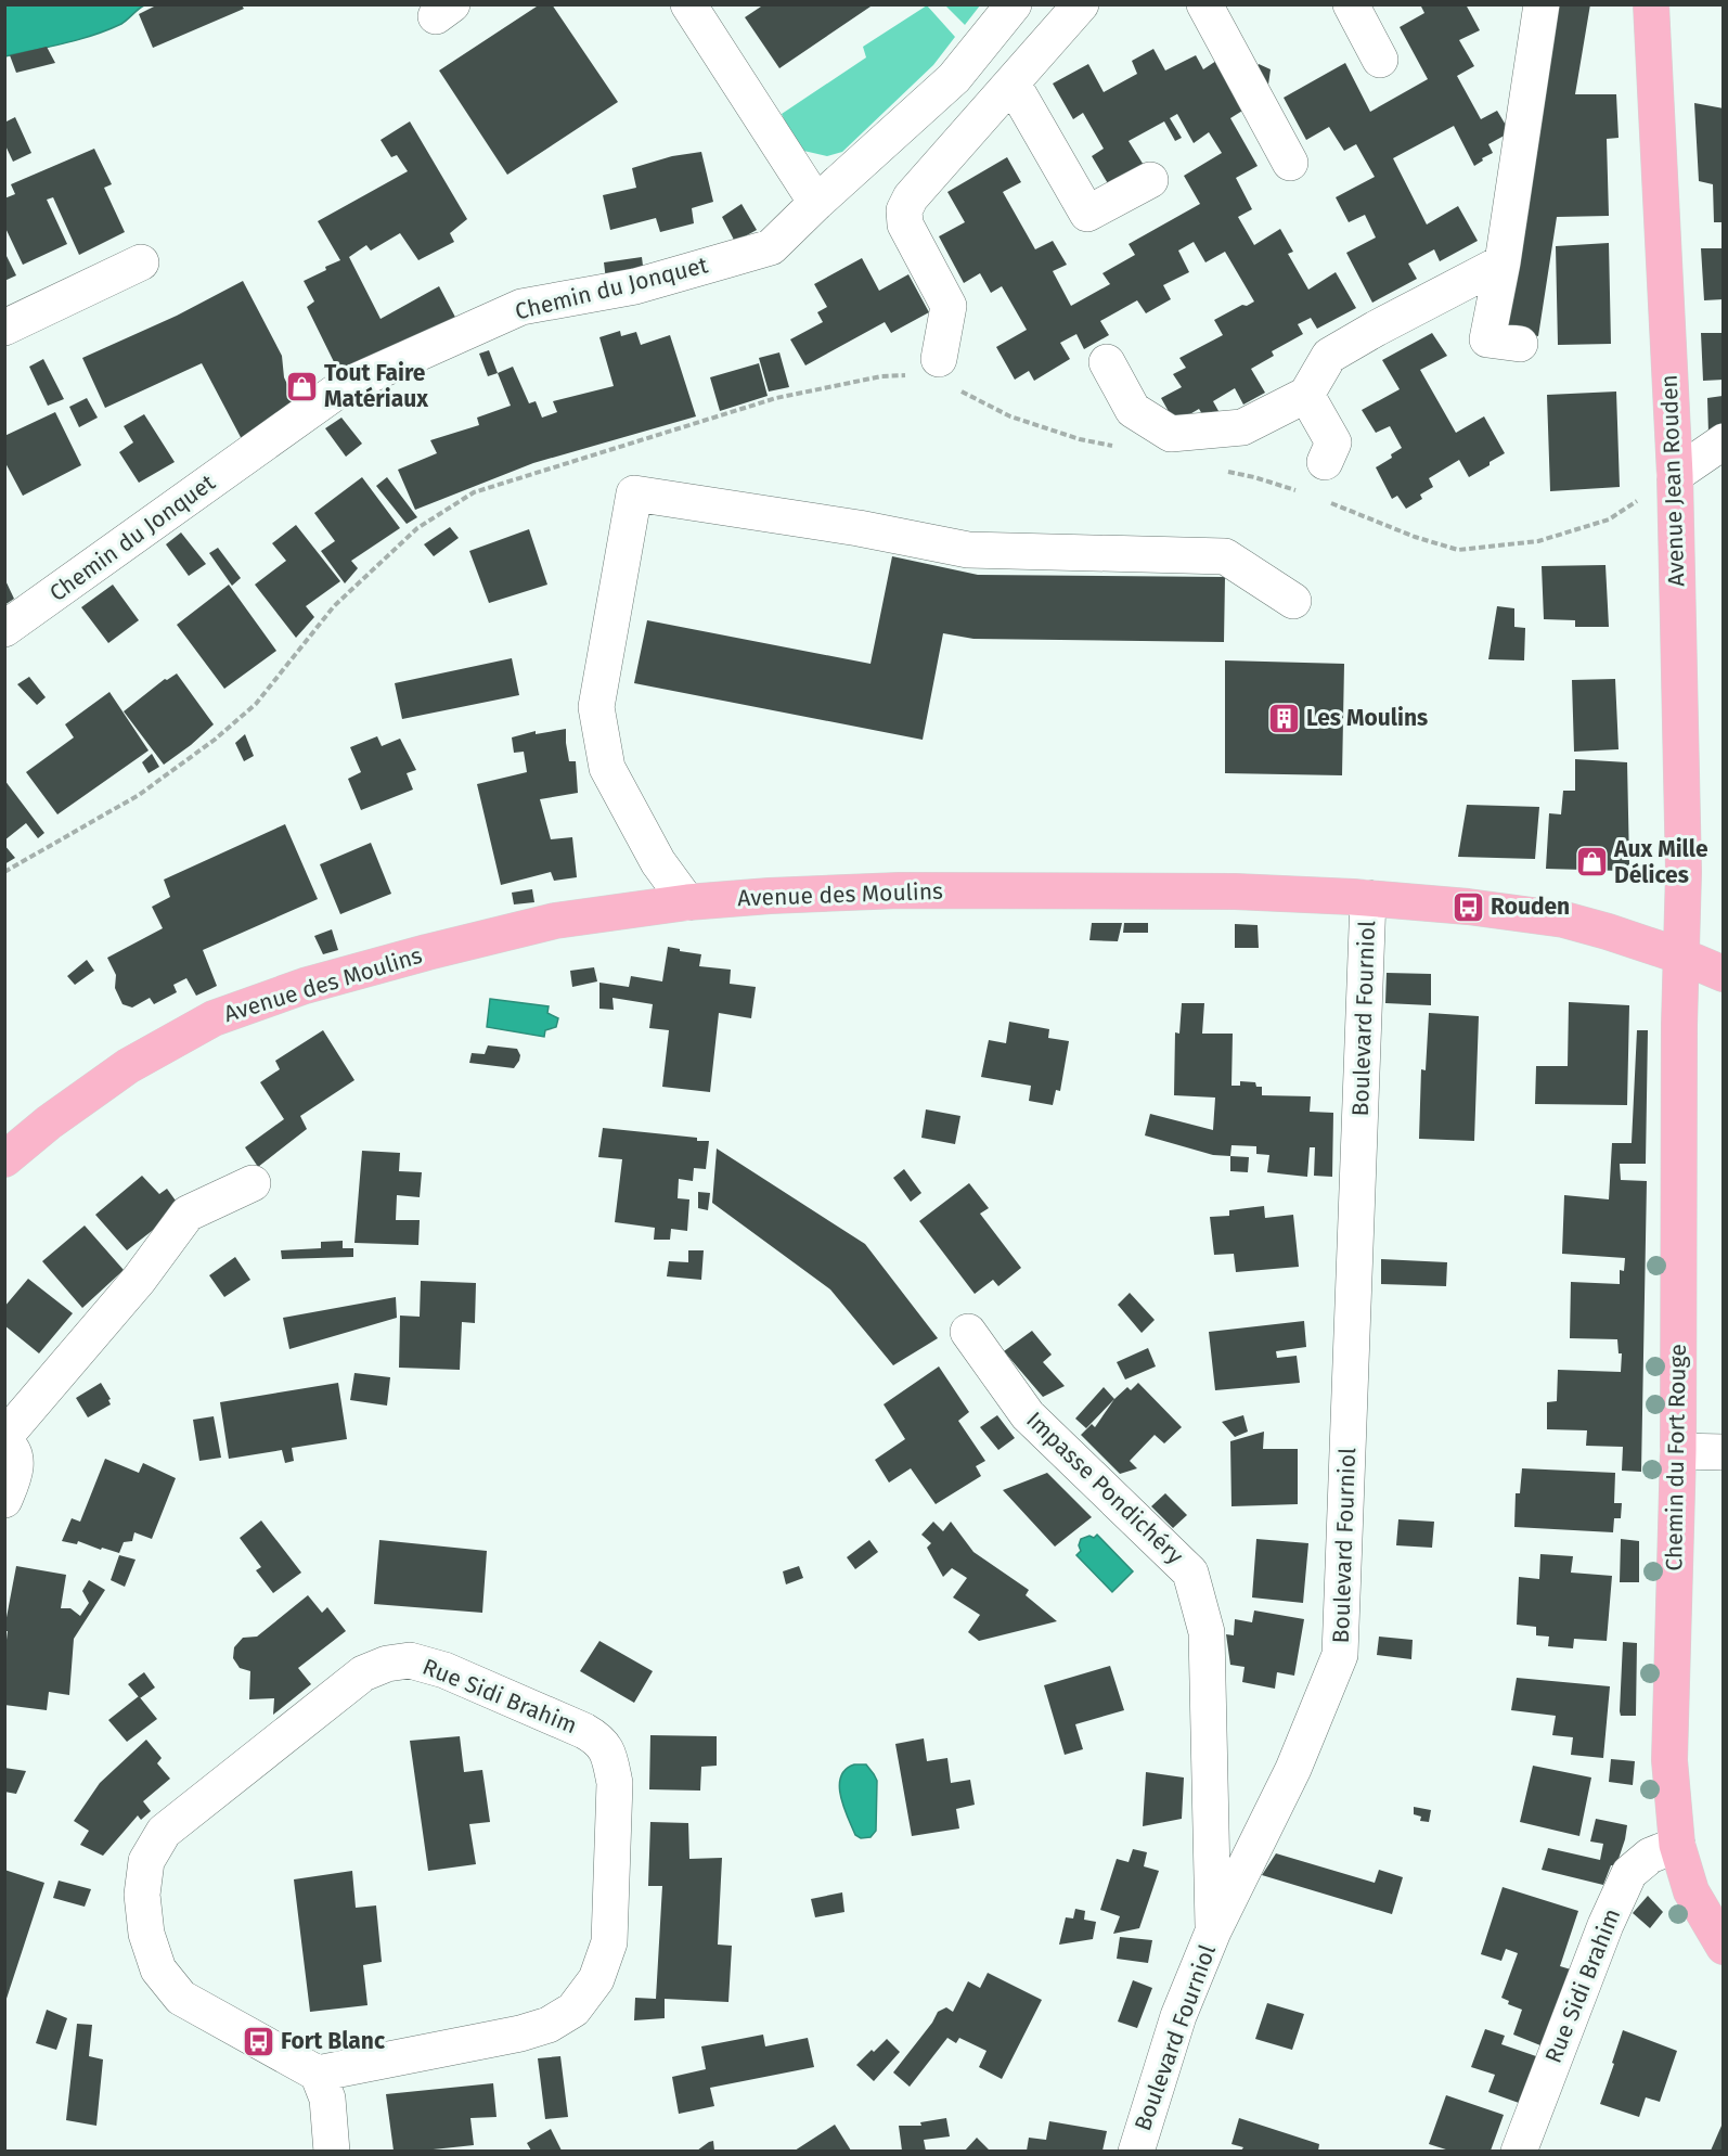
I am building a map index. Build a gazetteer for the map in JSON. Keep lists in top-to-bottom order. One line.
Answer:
{"streets":{"main road":["Avenue Jean Rouden","Avenue des Moulins","Chemin du Fort Rouge"],"street":["Chemin du Jonquet","Boulevard Fourniol","Impasse Pondichéry","Rue Sidi Brahim"]},"crossings":[["Avenue Jean Rouden","Avenue des Moulins"],["Avenue Jean Rouden","Chemin du Fort Rouge"],["Avenue des Moulins","Boulevard Fourniol"],["Avenue des Moulins","Chemin du Fort Rouge"],["Boulevard Fourniol","Impasse Pondichéry"],["Chemin du Fort Rouge","Rue Sidi Brahim"]],"places":{"shop":["Tout Faire Matériaux","Aux Mille Délices"],"building":["Les Moulins"],"bus stop":["Rouden","Fort Blanc"]}}
